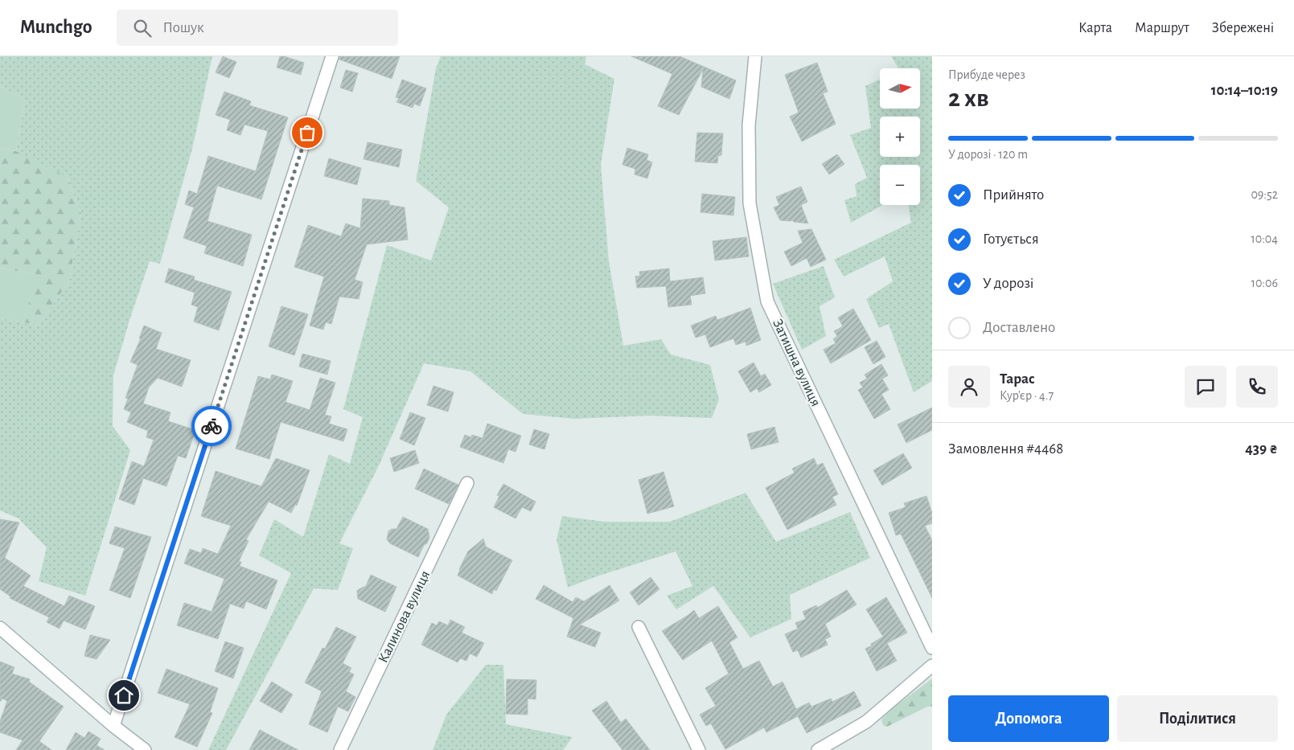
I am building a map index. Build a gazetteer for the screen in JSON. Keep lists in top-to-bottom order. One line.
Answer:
{"streets":{"street":["Затишна вулиця","Калинова вулиця"]},"north":"right","page":{"header":"Munchgo","search":"Пошук","nav":["Карта","Маршрут","Збережені"],"heading":["2 хв","Прибуде через","10:14–10:19"],"panel":["Тарас","Кур’єр · 4.7","Замовлення #4468","439 ₴"],"map_buttons":["+","−"],"bar":"У дорозі · 120 m","list":[["Прийнято","09:52"],["Готується","10:04"],["У дорозі","10:06"],"Доставлено"],"buttons":["Допомога","Поділитися"]}}
